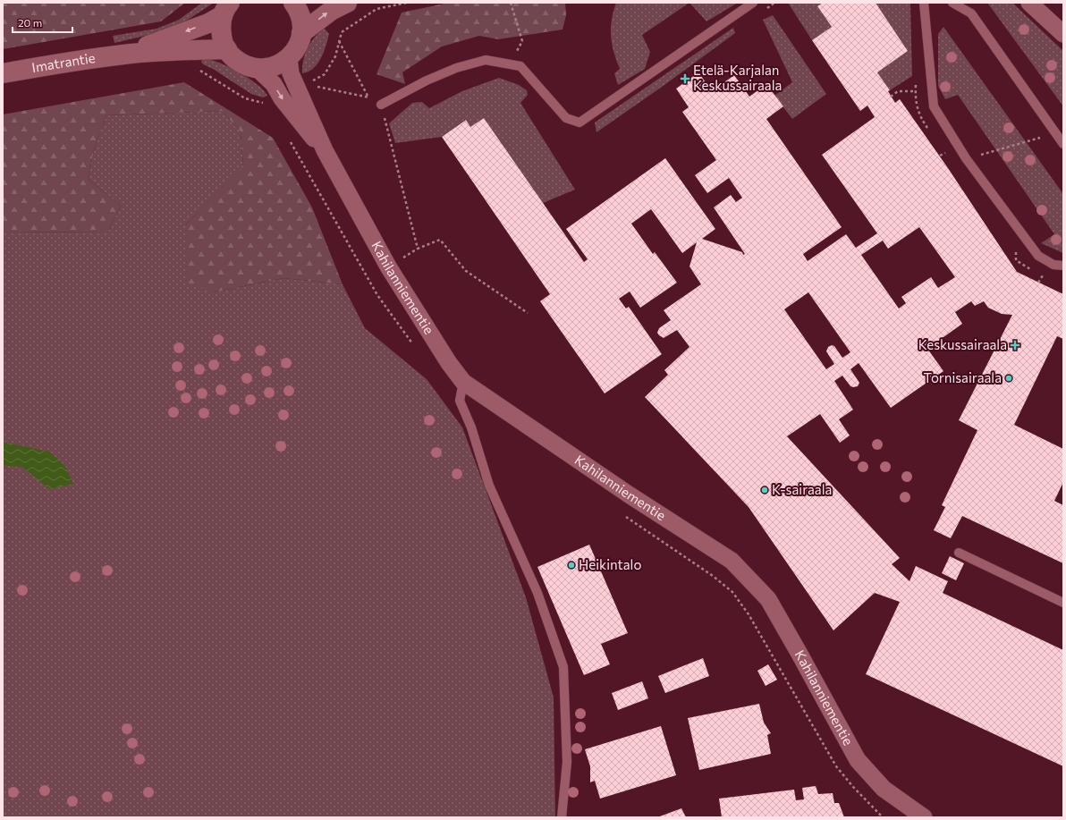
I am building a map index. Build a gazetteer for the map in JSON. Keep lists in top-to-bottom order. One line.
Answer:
{"streets":{"street":["Imatrantie","Kahilanniementie"]},"places":{"health":["Etelä-Karjalan Keskussairaala","Keskussairaala"],"other":["Tornisairaala","K-sairaala","Heikintalo"]},"scale_bar":"20 m"}
